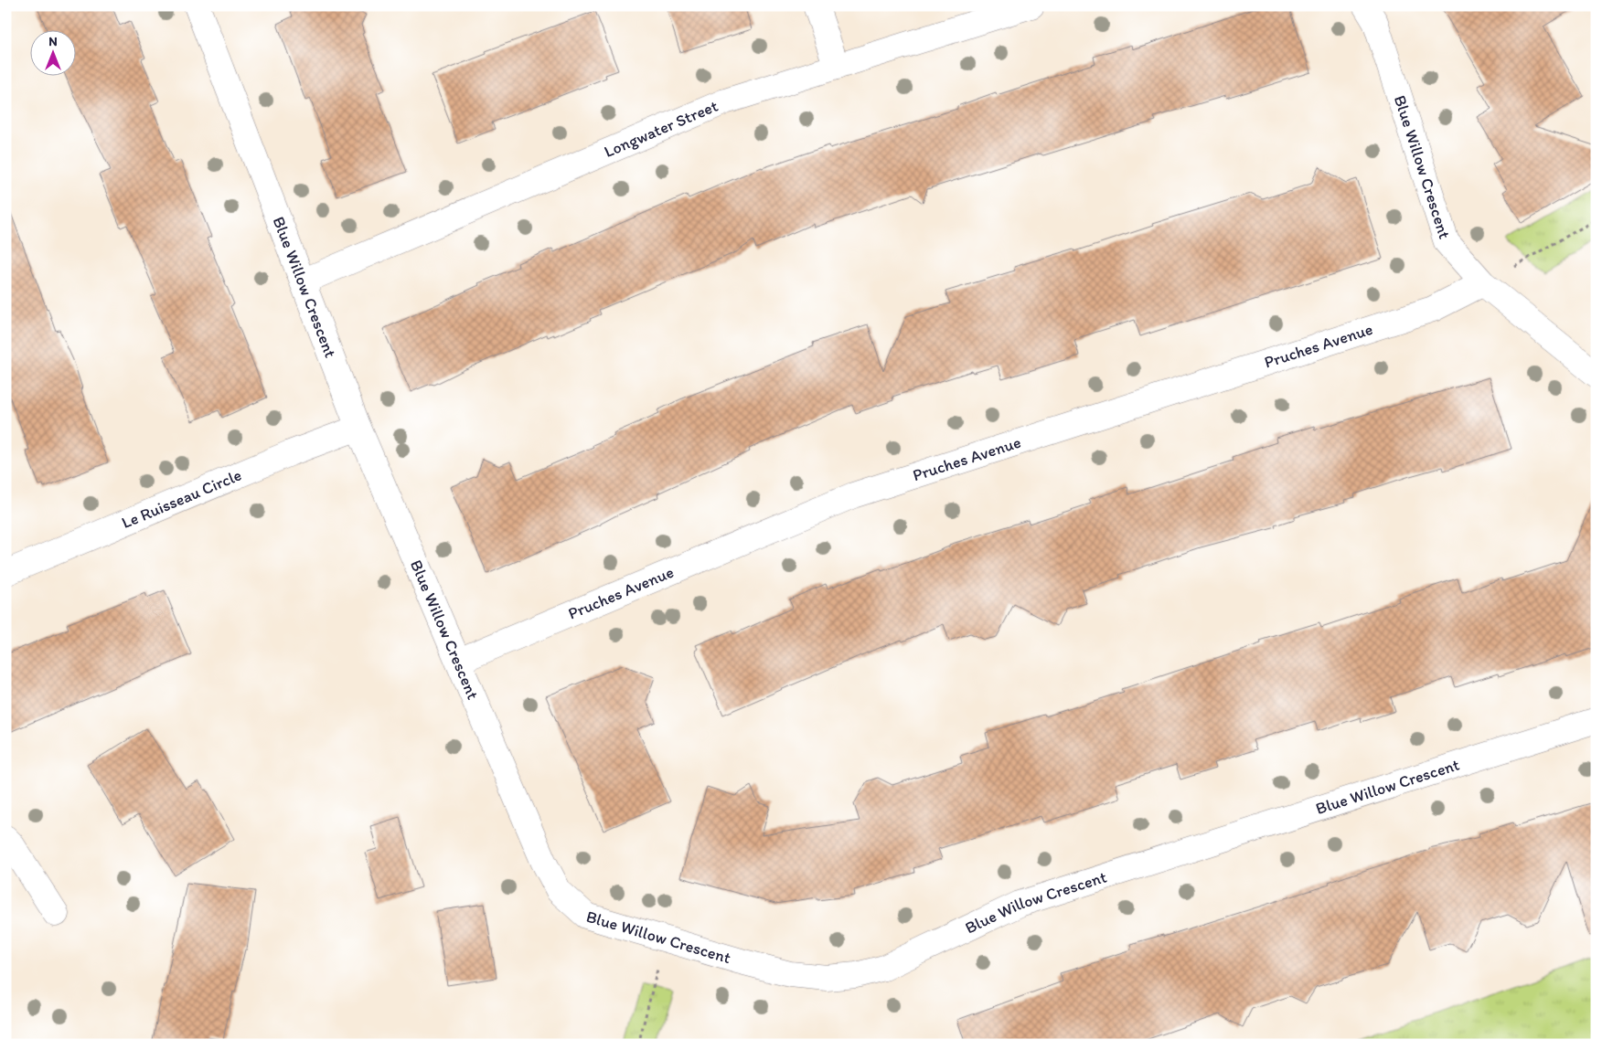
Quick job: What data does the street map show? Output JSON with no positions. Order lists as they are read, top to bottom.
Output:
{
  "streets": {
    "street": [
      "Longwater Street",
      "Blue Willow Crescent",
      "Pruches Avenue",
      "Le Ruisseau Circle"
    ]
  },
  "crossings": [
    ["Longwater Street", "Blue Willow Crescent"],
    ["Blue Willow Crescent", "Pruches Avenue"],
    ["Blue Willow Crescent", "Le Ruisseau Circle"]
  ],
  "north": "top"
}
